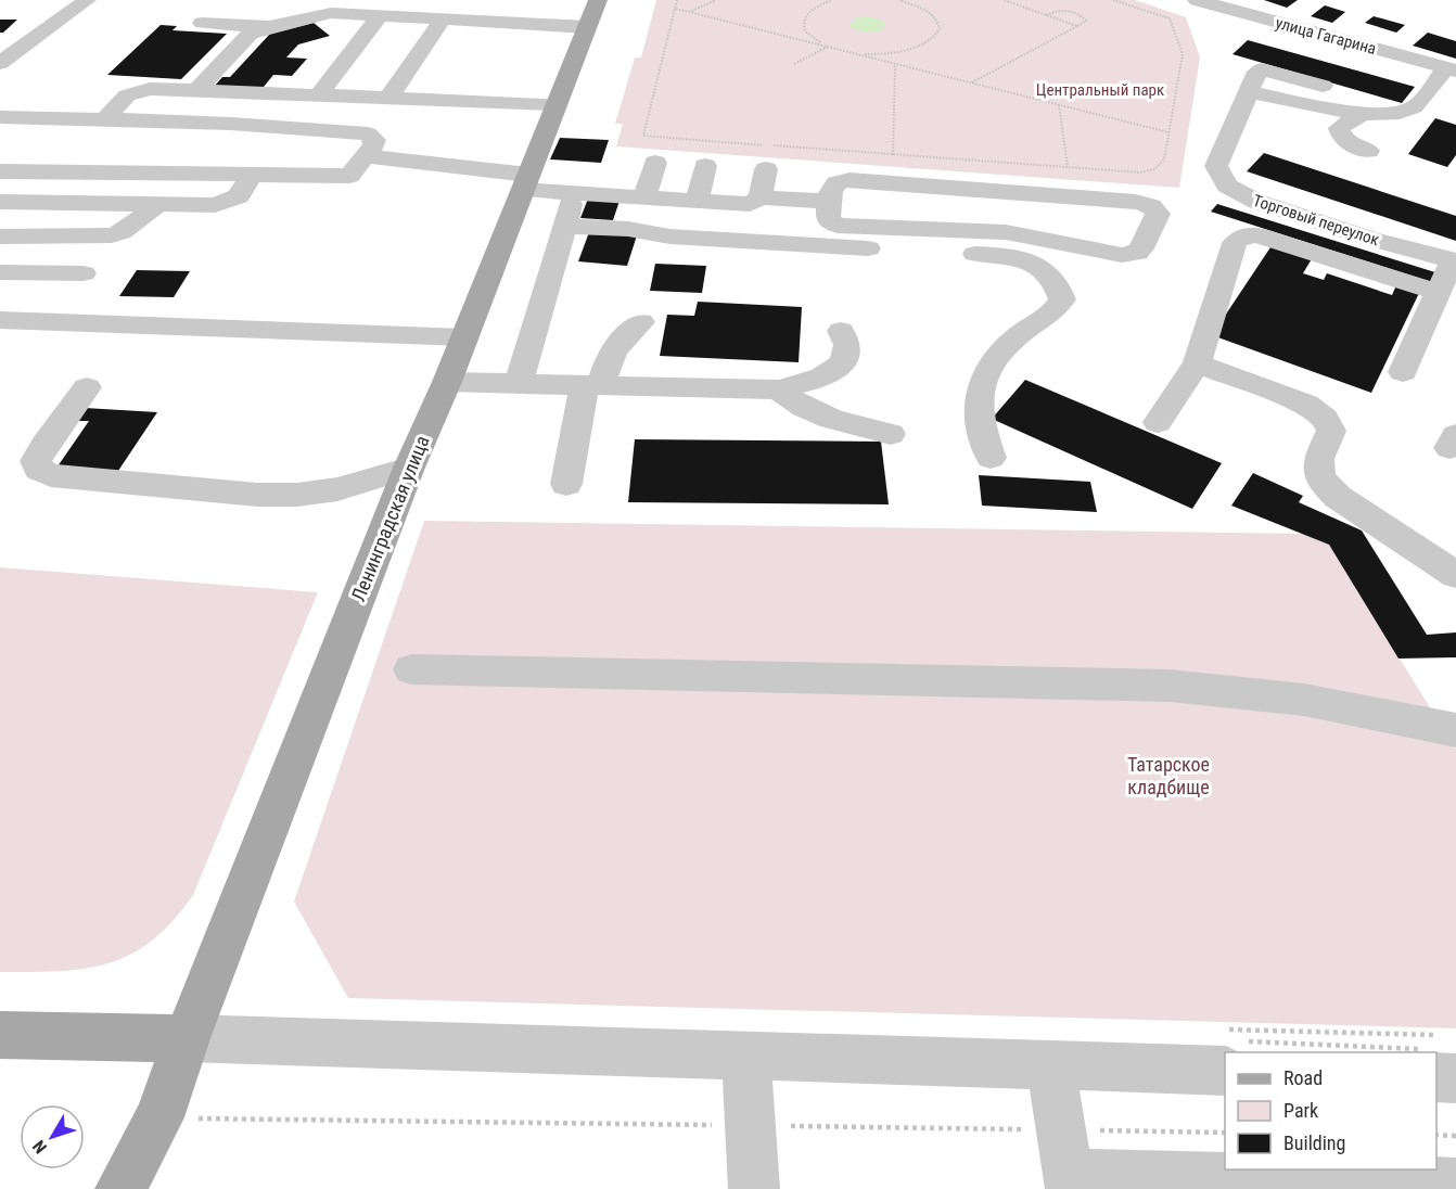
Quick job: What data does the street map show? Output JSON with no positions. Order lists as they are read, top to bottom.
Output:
{
  "streets": {
    "main road": ["Ленинградская улица"],
    "street": ["улица Гагарина"]
  },
  "parks": ["Центральный парк", "Татарское кладбище"],
  "legend": ["Road", "Park", "Building"],
  "north": "bottom left"
}
